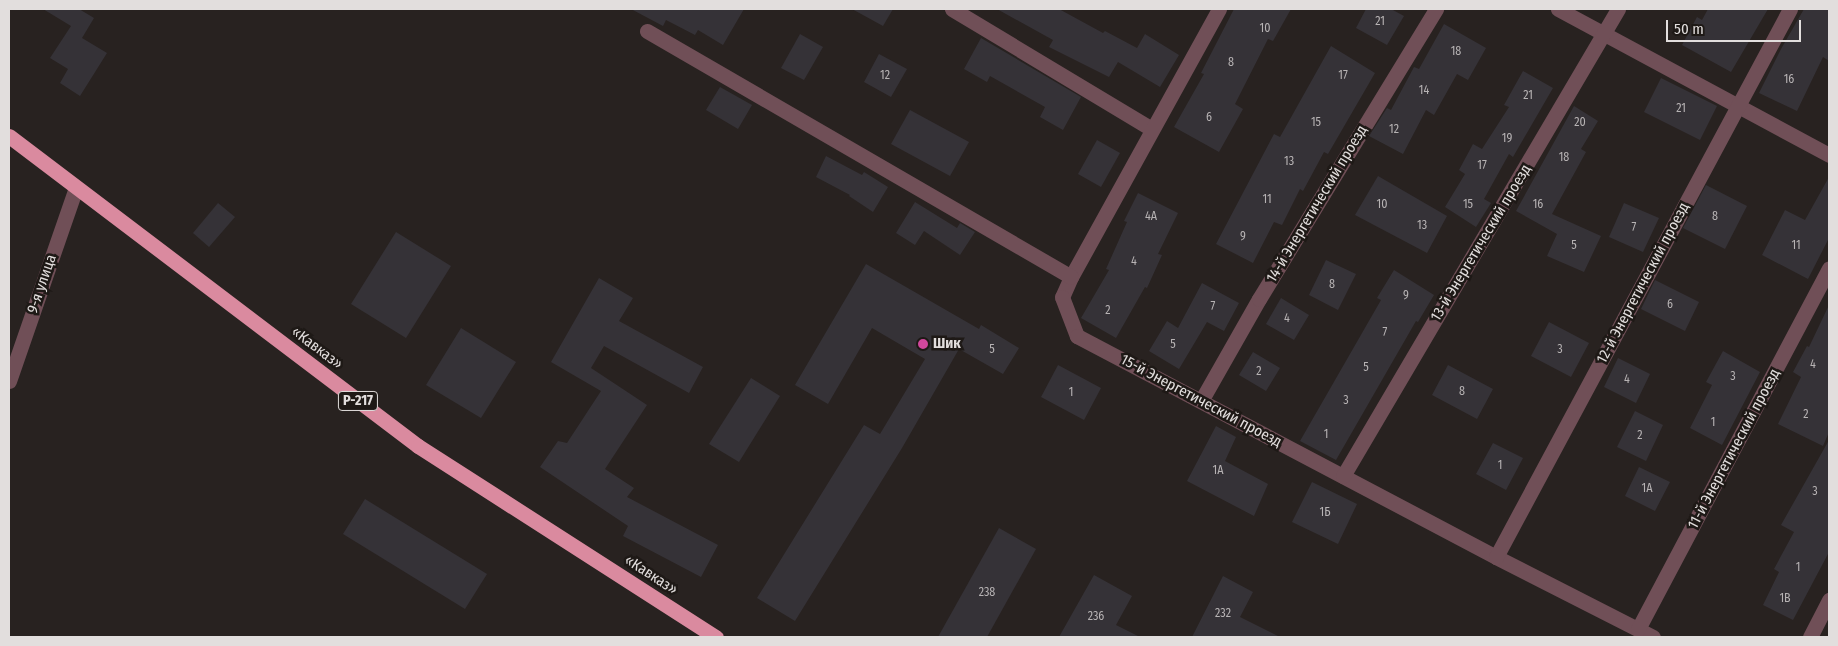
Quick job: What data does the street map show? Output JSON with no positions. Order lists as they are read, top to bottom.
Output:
{
  "streets": {
    "highway": ["«Кавказ»", "Р-217"],
    "street": [
      "14-й Энергетический проезд",
      "13-й Энергетический проезд",
      "12-й Энергетический проезд",
      "9-я улица",
      "15-й Энергетический проезд",
      "11-й Энергетический проезд"
    ]
  },
  "crossings": [
    ["14-й Энергетический проезд", "15-й Энергетический проезд"],
    ["13-й Энергетический проезд", "15-й Энергетический проезд"],
    ["12-й Энергетический проезд", "15-й Энергетический проезд"],
    ["9-я улица", "«Кавказ»"],
    ["15-й Энергетический проезд", "11-й Энергетический проезд"]
  ],
  "places": ["Шик"],
  "house_numbers": [
    "21",
    "10",
    "18",
    "8",
    "12",
    "17",
    "16",
    "14",
    "21",
    "21",
    "6",
    "15",
    "20",
    "12",
    "19",
    "18",
    "13",
    "17",
    "11",
    "10",
    "15",
    "16",
    "4А",
    "8",
    "13",
    "7",
    "9",
    "5",
    "11",
    "4",
    "8",
    "9",
    "6",
    "7",
    "2",
    "4",
    "7",
    "5",
    "5",
    "3",
    "4",
    "5",
    "2",
    "3",
    "4",
    "8",
    "1",
    "3",
    "2",
    "1",
    "1",
    "2",
    "1",
    "1А",
    "1А",
    "3",
    "1Б",
    "1",
    "238",
    "1В",
    "232",
    "236"
  ],
  "scale_bar": "50 m"
}
